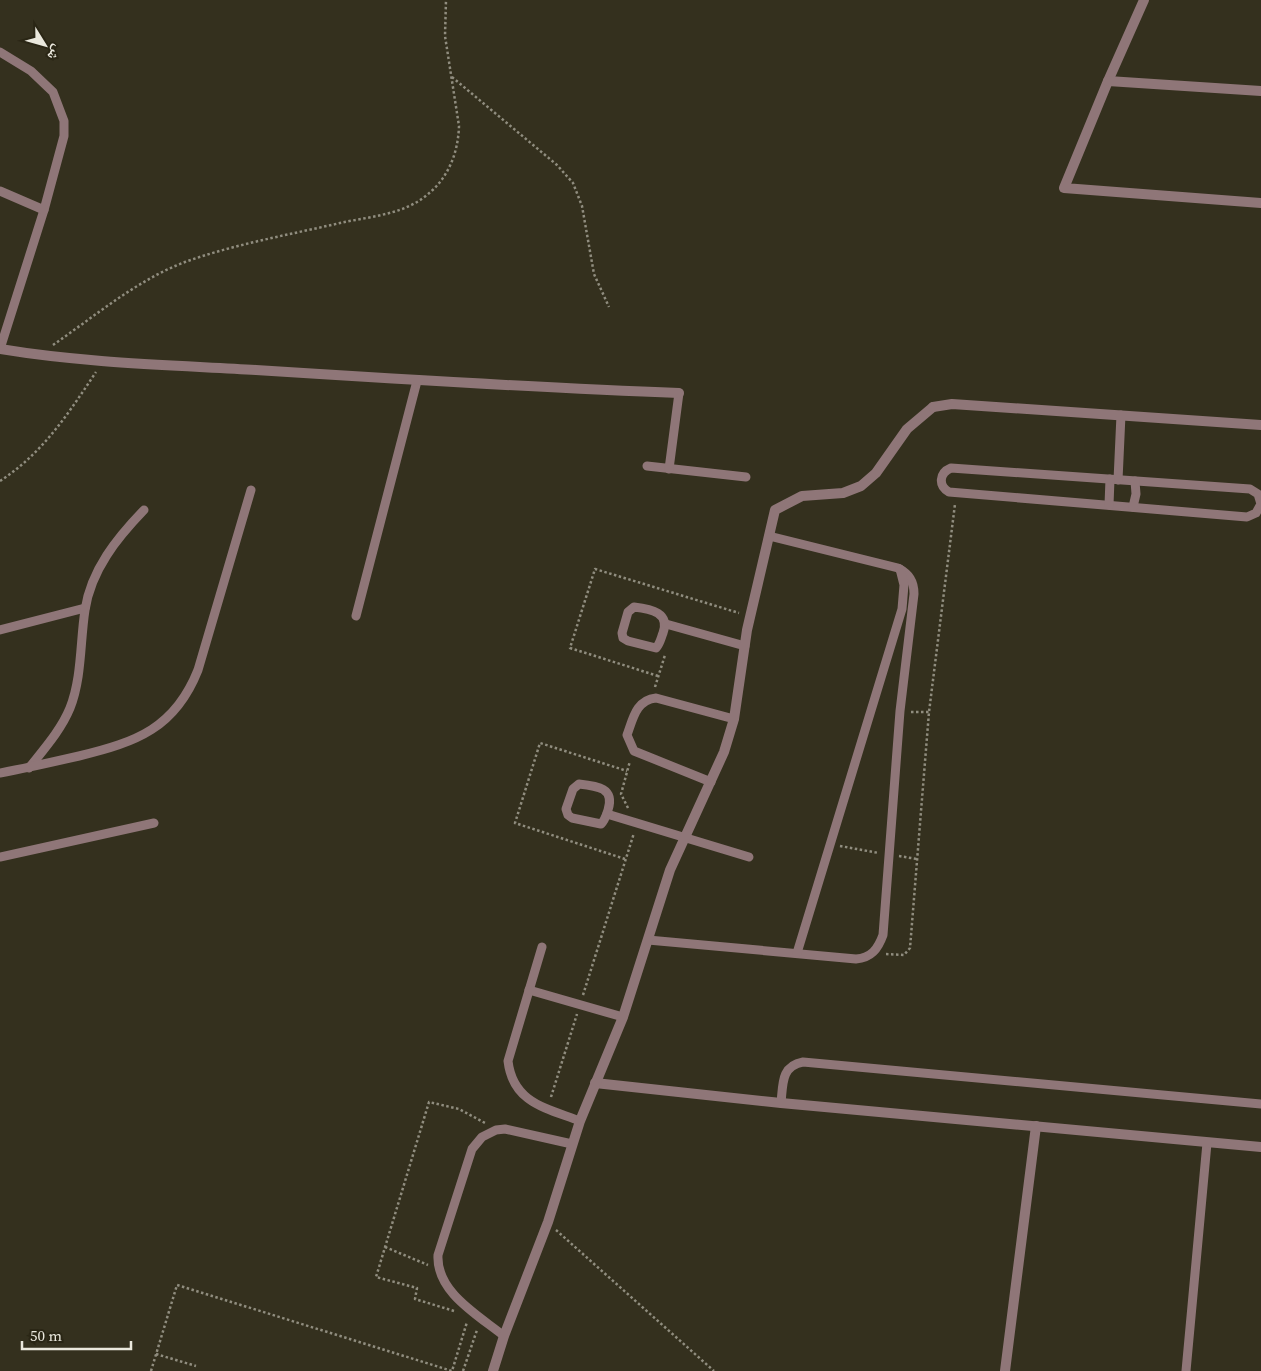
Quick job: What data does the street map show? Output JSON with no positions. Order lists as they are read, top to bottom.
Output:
{
  "scale_bar": "50 m",
  "north": "bottom right"
}
